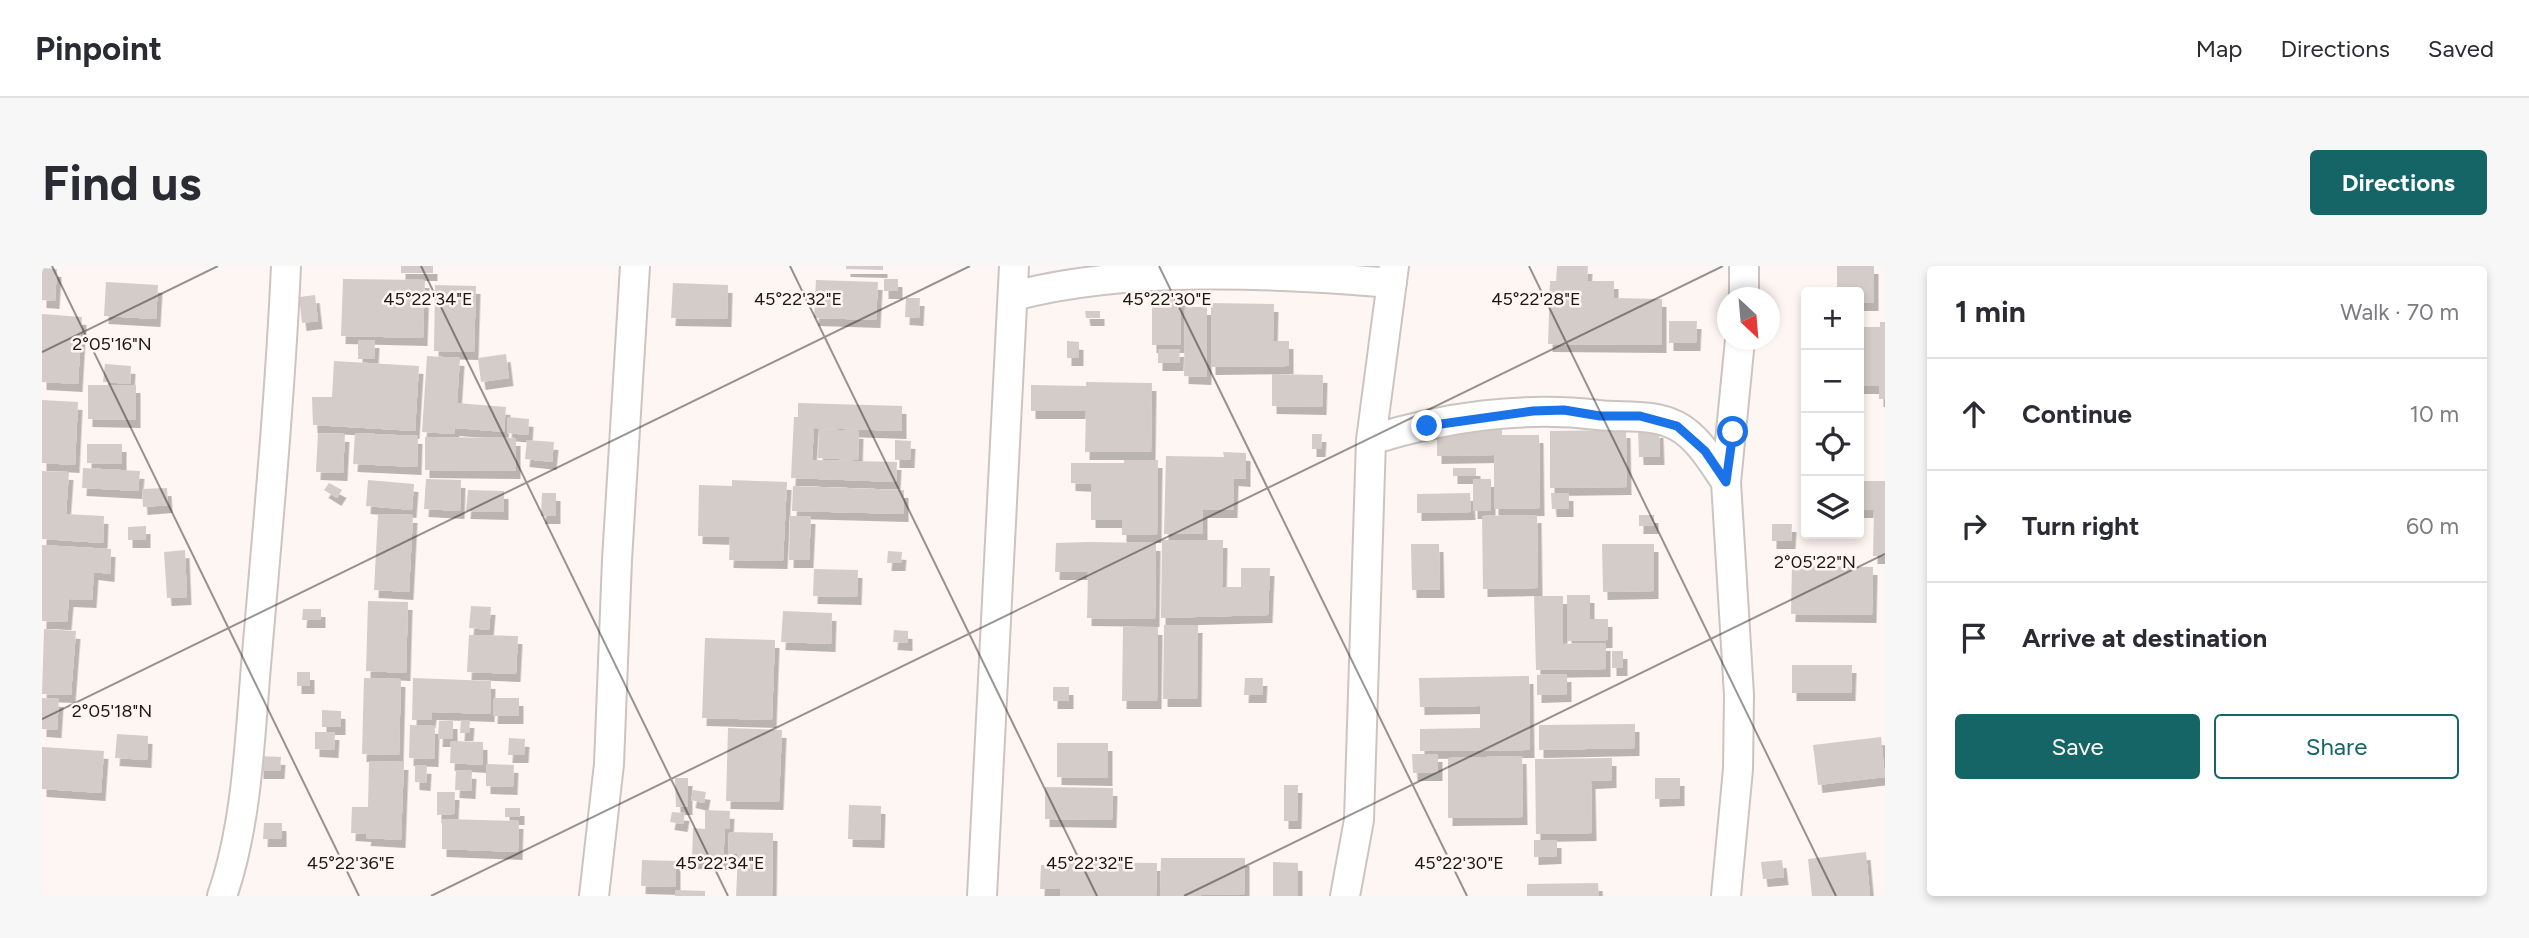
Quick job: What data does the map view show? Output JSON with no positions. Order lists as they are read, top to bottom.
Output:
{
  "north": "bottom right",
  "page": {
    "header": "Pinpoint",
    "nav": ["Map", "Directions", "Saved"],
    "buttons": [
      "Directions",
      ["Save", "Share"]
    ],
    "title": "Find us",
    "heading": ["1 min", "Walk · 70 m"],
    "map_buttons": ["+", "−"],
    "list": [
      ["Continue", "10 m"],
      ["Turn right", "60 m"],
      "Arrive at destination"
    ]
  },
  "coordinates": [
    "45°22'34\"E",
    "45°22'32\"E",
    "45°22'30\"E",
    "45°22'28\"E",
    "2°05'16\"N",
    "2°05'22\"N",
    "2°05'18\"N",
    "45°22'36\"E"
  ]
}
